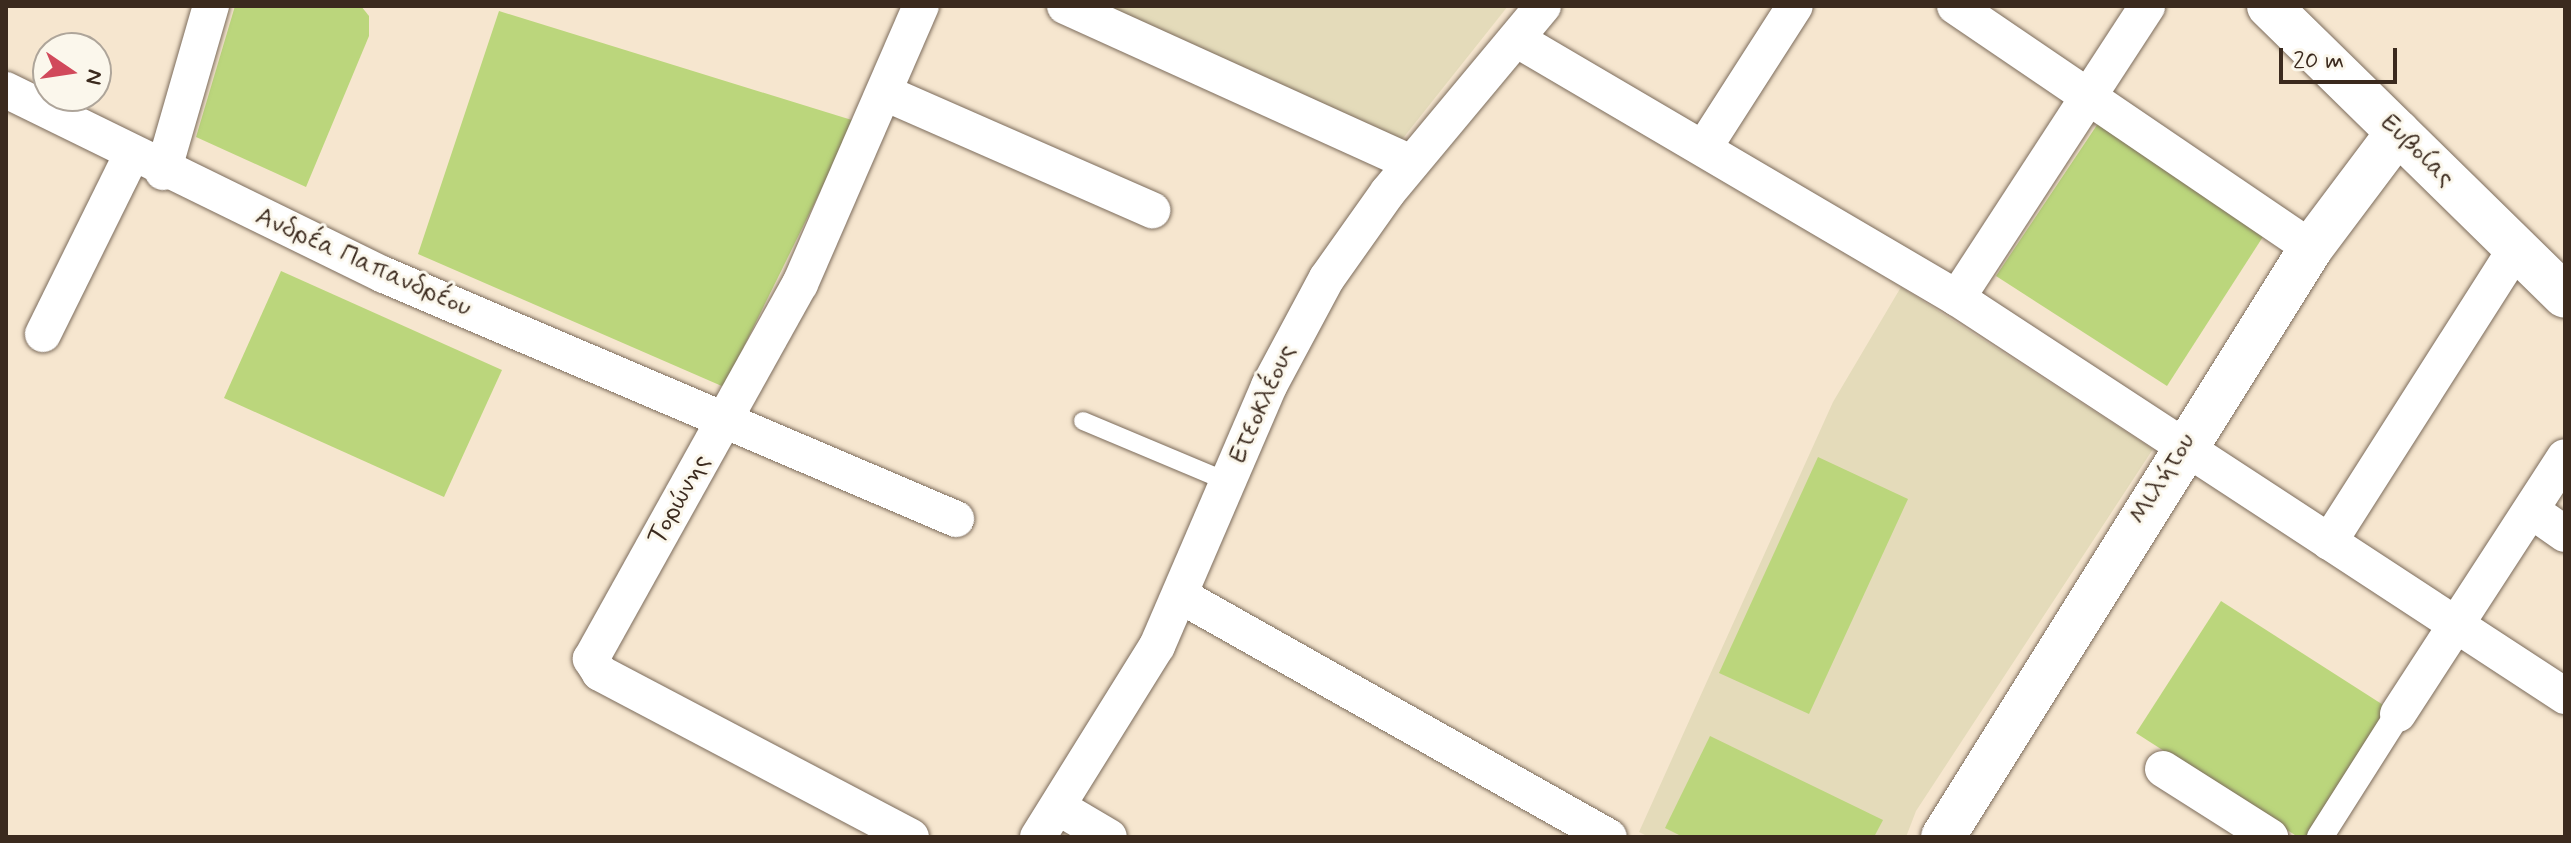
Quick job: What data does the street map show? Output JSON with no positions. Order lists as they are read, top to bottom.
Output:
{
  "streets": {
    "street": [
      "Ευβοίας",
      "Ανδρέα Παπανδρέου",
      "Ετεοκλέους",
      "Μιλήτου",
      "Τορώνης"
    ]
  },
  "crossings": [
    ["Ευβοίας", "Μιλήτου"],
    ["Ανδρέα Παπανδρέου", "Τορώνης"]
  ],
  "scale_bar": "20 m",
  "north": "right"
}
